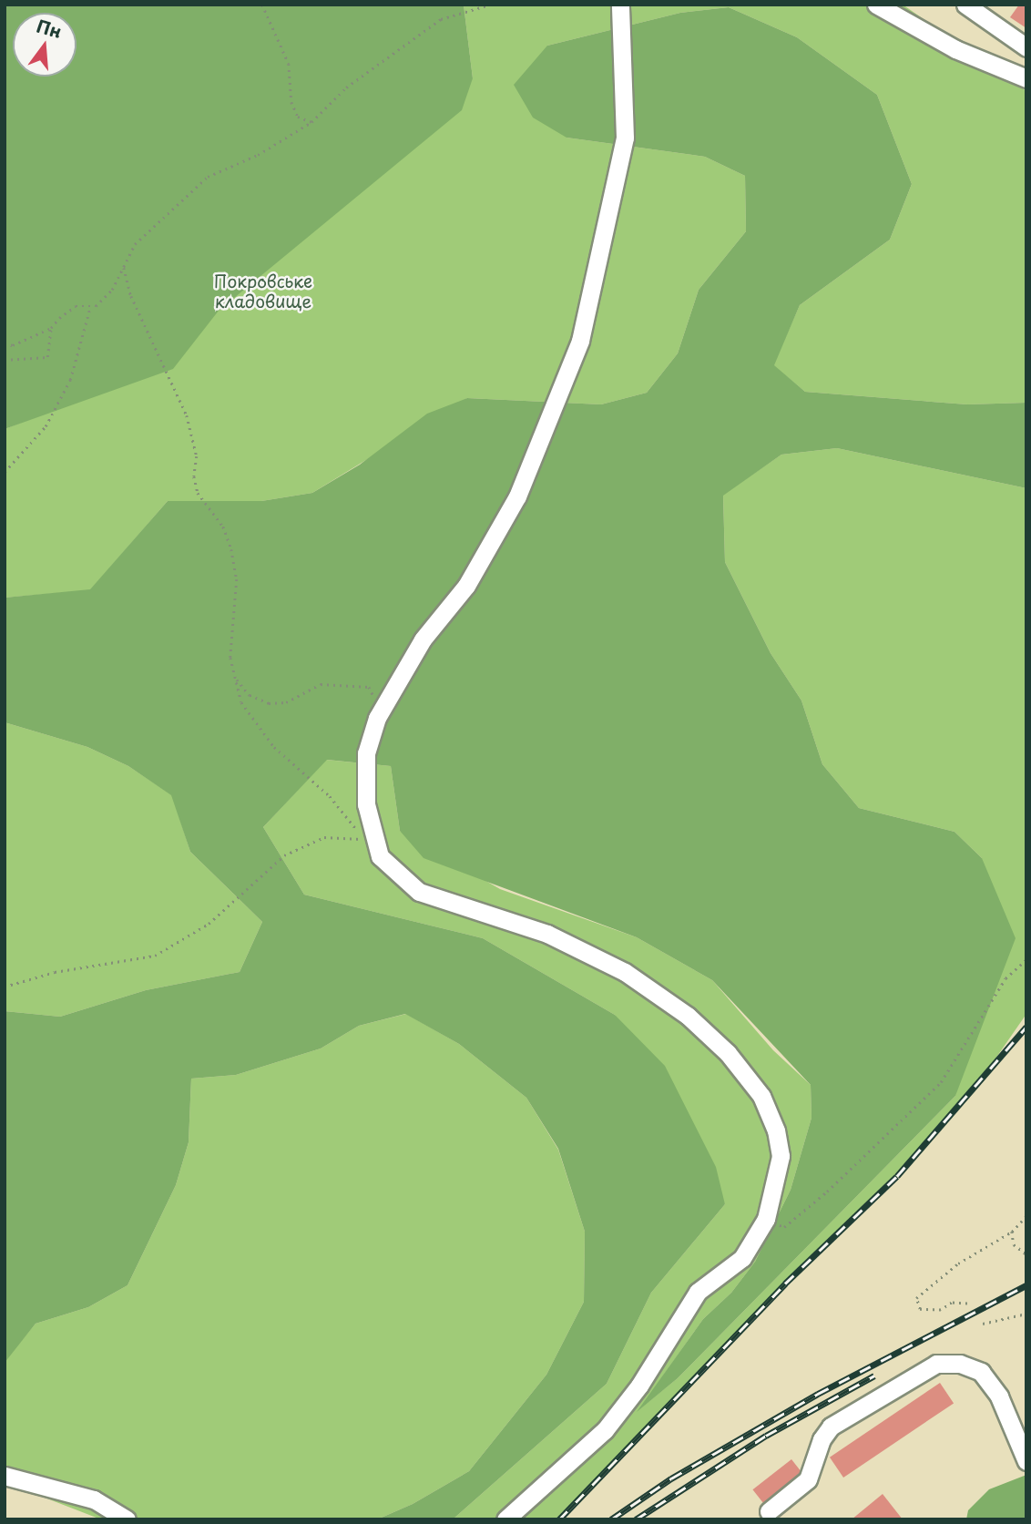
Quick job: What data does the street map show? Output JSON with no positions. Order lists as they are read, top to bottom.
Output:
{
  "parks": ["Покровське кладовище"],
  "north": "top"
}
